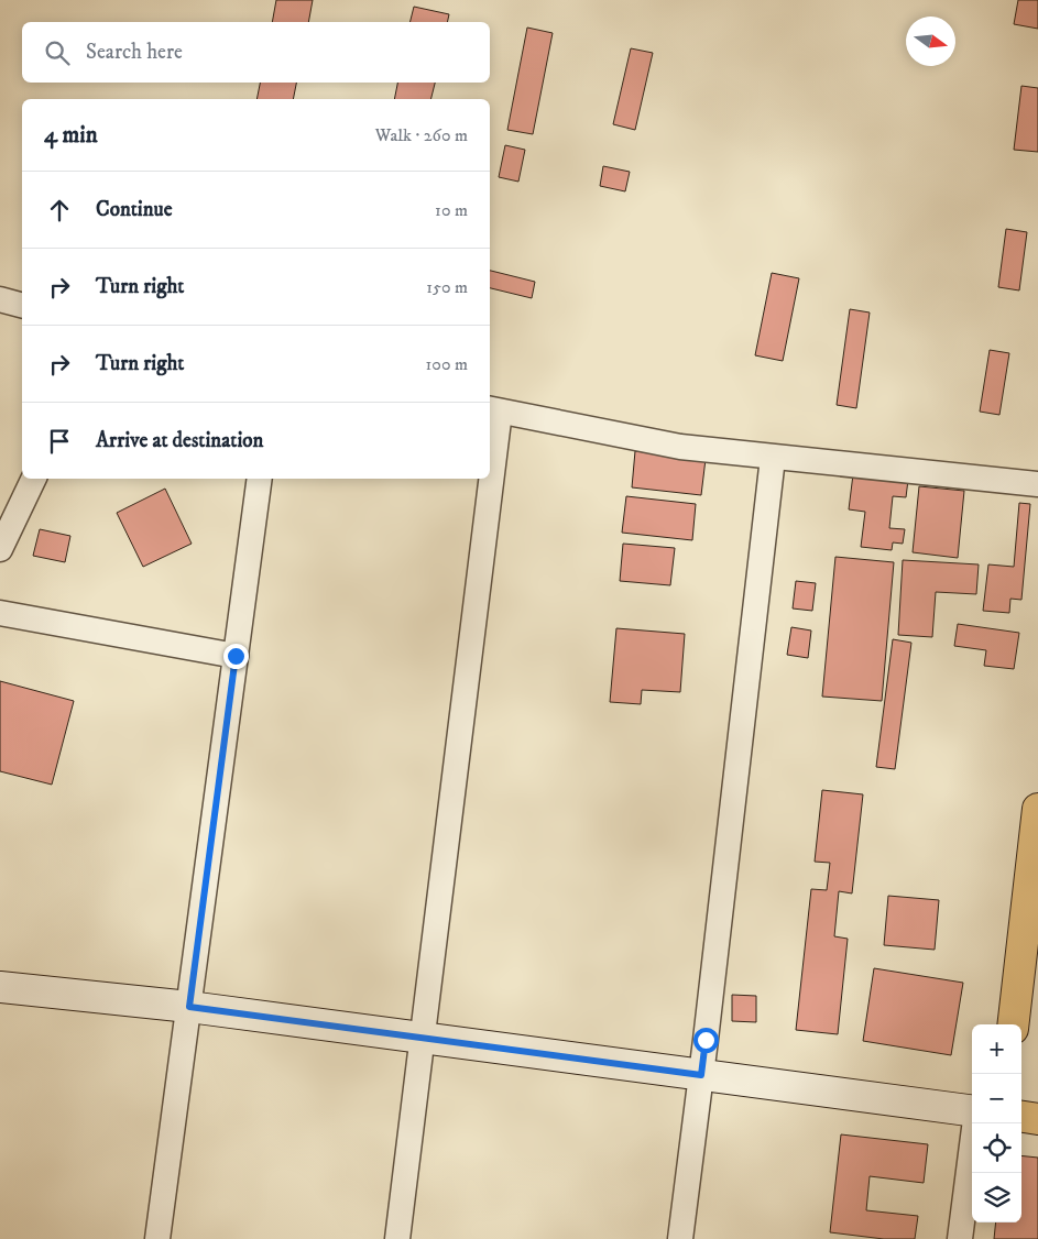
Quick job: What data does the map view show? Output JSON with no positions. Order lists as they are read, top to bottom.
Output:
{
  "north": "right",
  "page": {
    "search": "Search here",
    "heading": ["4 min", "Walk · 260 m"],
    "list": [
      ["Continue", "10 m"],
      ["Turn right", "150 m"],
      ["Turn right", "100 m"],
      "Arrive at destination"
    ],
    "map_buttons": ["+", "−"]
  }
}
